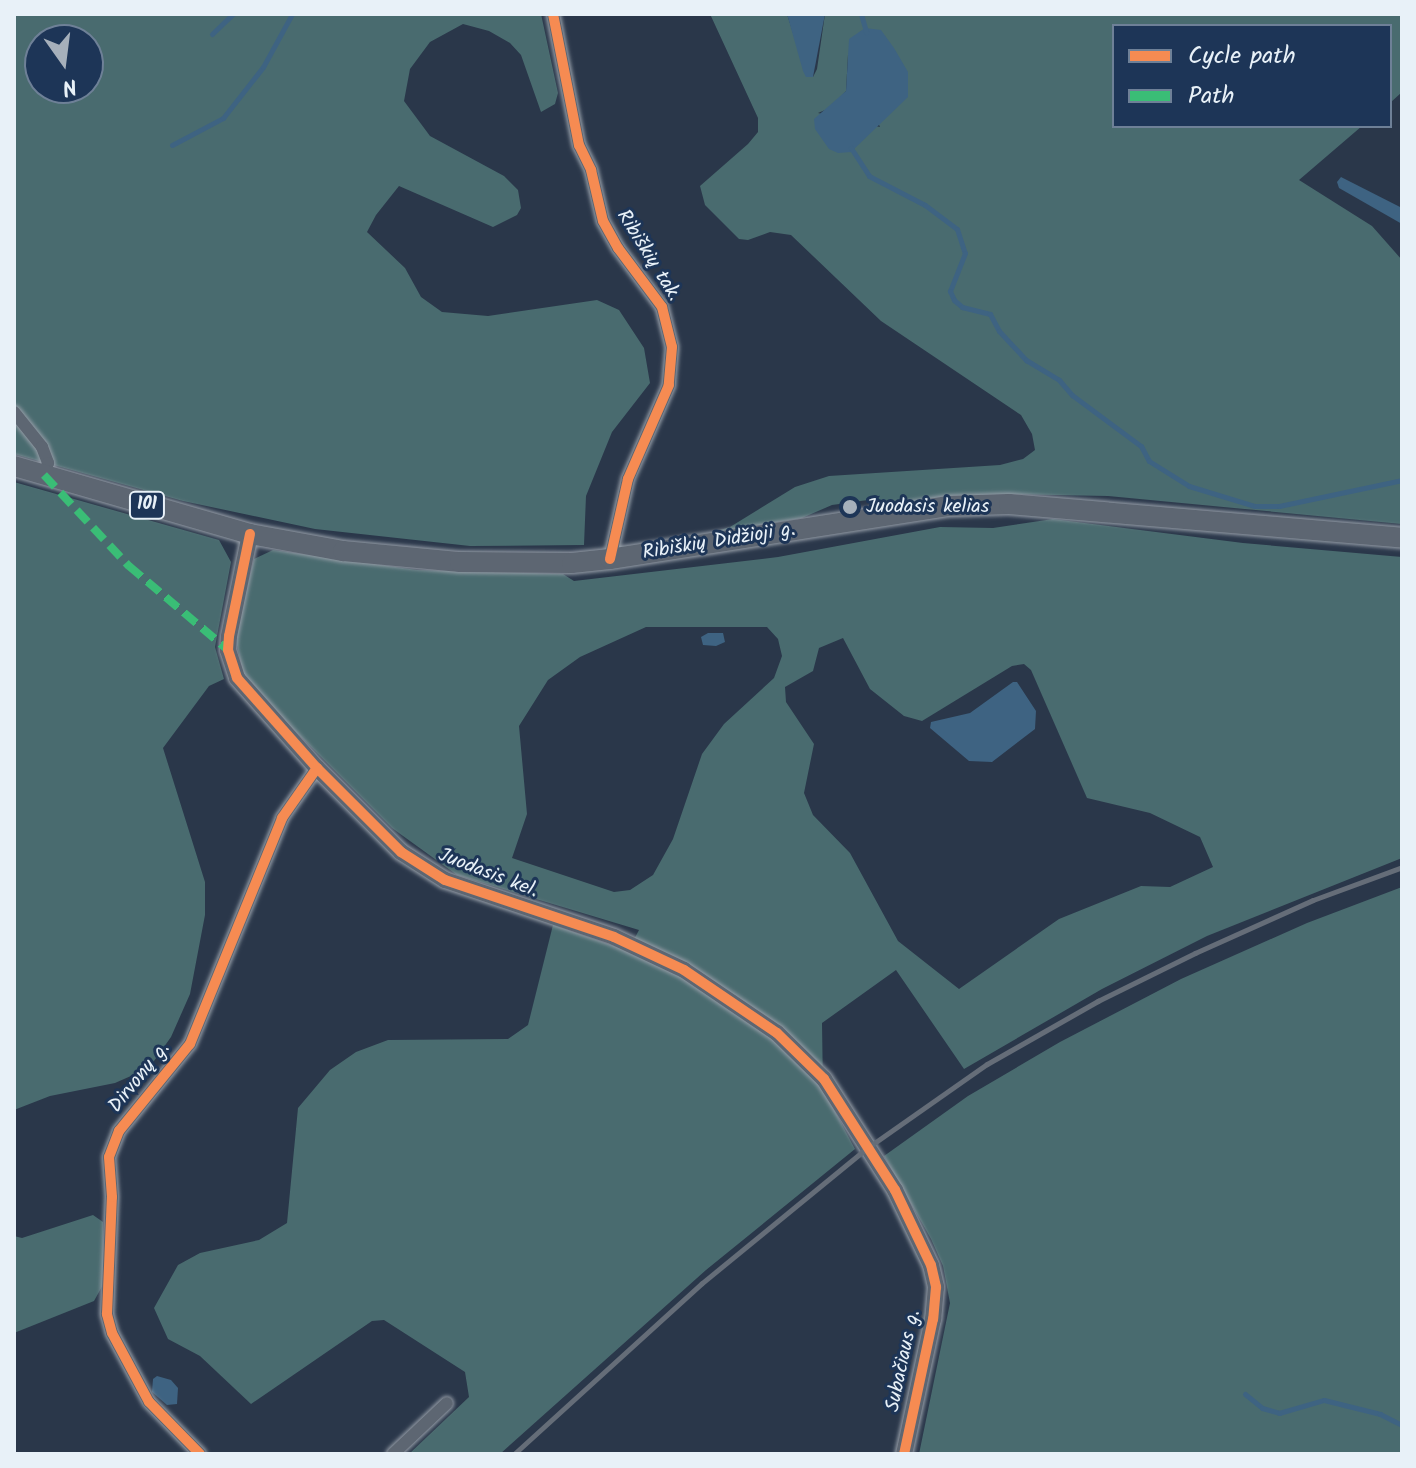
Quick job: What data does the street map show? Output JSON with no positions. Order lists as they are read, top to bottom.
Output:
{
  "streets": {
    "main road": ["101", "Ribiškių Didžioji g."],
    "street": [
      "Ribiškių tak.",
      "Juodasis kel.",
      "Dirvonų g.",
      "Subačiaus g."
    ]
  },
  "crossings": [
    ["Ribiškių tak.", "Ribiškių Didžioji g."],
    ["101", "Ribiškių Didžioji g."],
    ["Ribiškių Didžioji g.", "Juodasis kel."],
    ["Juodasis kel.", "Dirvonų g."],
    ["Juodasis kel.", "Subačiaus g."]
  ],
  "places": ["Juodasis kelias"],
  "legend": ["Cycle path", "Path"],
  "north": "bottom"
}
